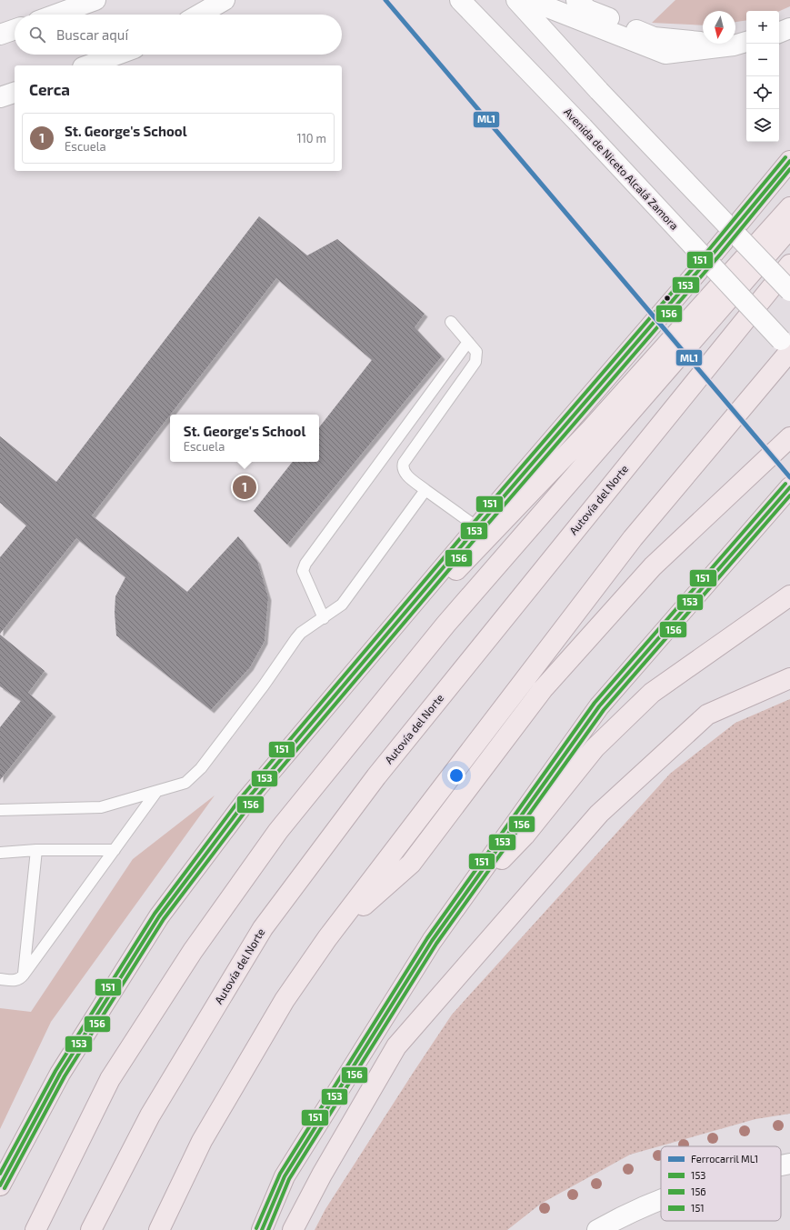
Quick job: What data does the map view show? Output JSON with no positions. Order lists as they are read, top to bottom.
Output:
{
  "streets": {
    "highway": ["Autovía del Norte"],
    "street": ["Avenida de Niceto Alcalá Zamora"]
  },
  "lines": [
    "rail line ML1",
    "transit line 151",
    "transit line 153",
    "transit line 156"
  ],
  "legend": [
    "Ferrocarril ML1",
    "153",
    "156",
    "151"
  ],
  "north": "bottom",
  "page": {
    "map_buttons": ["+", "−"],
    "search": "Buscar aquí",
    "heading": "Cerca",
    "list": [
      {
        "mark": "1",
        "name": "St. George's School",
        "note": "Escuela",
        "value": "110 m"
      }
    ],
    "popup": ["St. George's School", "Escuela"],
    "pins": "1"
  }
}
